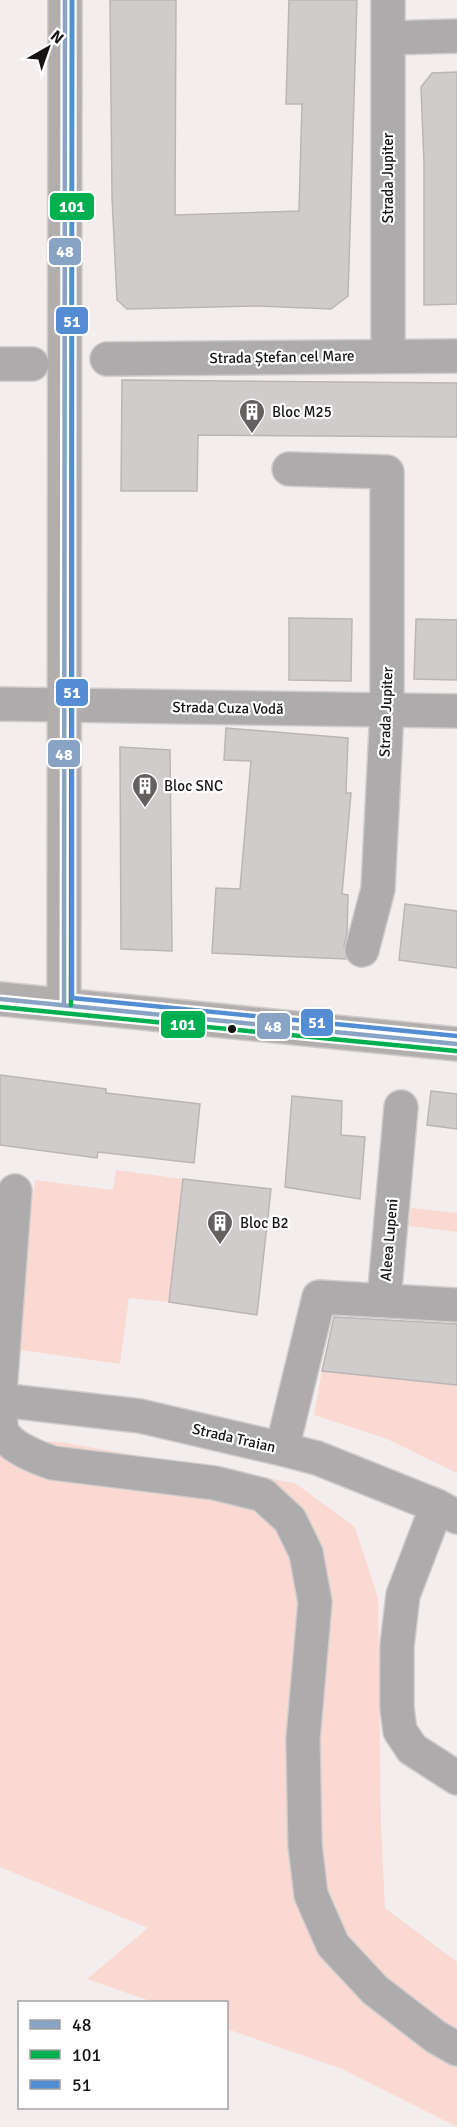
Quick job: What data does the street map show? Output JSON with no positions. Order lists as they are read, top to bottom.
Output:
{
  "streets": {
    "street": [
      "Strada Jupiter",
      "Strada Ștefan cel Mare",
      "Strada Cuza Vodă",
      "Aleea Lupeni",
      "Strada Traian"
    ]
  },
  "crossings": [
    ["Strada Jupiter", "Strada Ștefan cel Mare"],
    ["Strada Jupiter", "Strada Cuza Vodă"]
  ],
  "places": {
    "building": ["Bloc M25", "Bloc SNC", "Bloc B2"]
  },
  "lines": ["transit line 48", "transit line 101", "transit line 51"],
  "legend": ["48", "101", "51"],
  "north": "top right"
}
